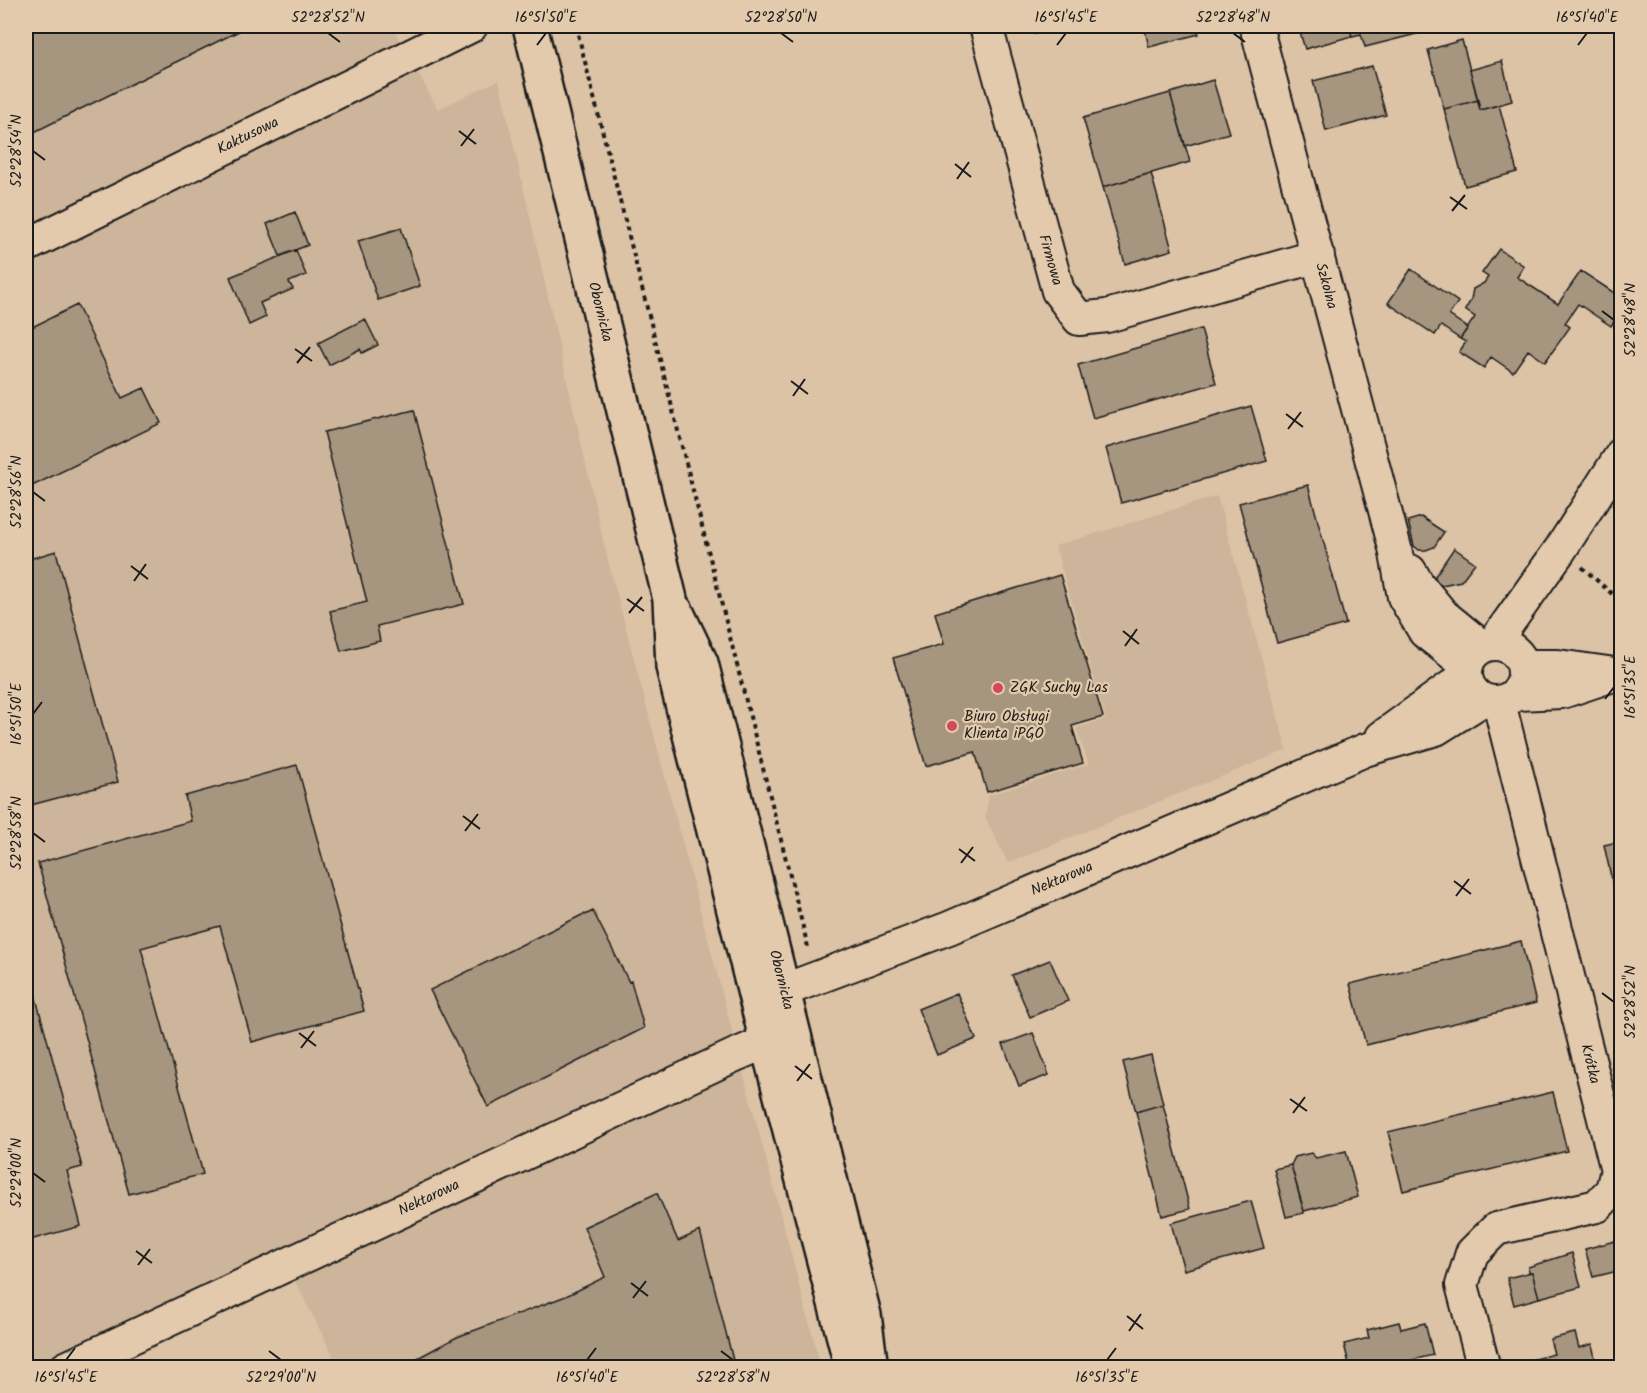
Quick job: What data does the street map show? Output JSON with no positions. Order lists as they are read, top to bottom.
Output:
{
  "streets": {
    "main road": ["Obornicka"],
    "street": [
      "Kaktusowa",
      "Firmowa",
      "Szkolna",
      "Nektarowa",
      "Krótka"
    ]
  },
  "crossings": [
    ["Firmowa", "Szkolna"],
    ["Szkolna", "Nektarowa"],
    ["Szkolna", "Krótka"],
    ["Obornicka", "Nektarowa"],
    ["Nektarowa", "Krótka"]
  ],
  "places": ["ZGK Suchy Las", "Biuro Obsługi Klienta iPGO"],
  "coordinates": [
    "52°28'52\"N",
    "16°51'50\"E",
    "52°28'50\"N",
    "16°51'45\"E",
    "52°28'48\"N",
    "16°51'40\"E",
    "52°28'54\"N",
    "52°28'56\"N",
    "16°51'35\"E",
    "52°28'58\"N",
    "52°29'00\"N"
  ]
}
